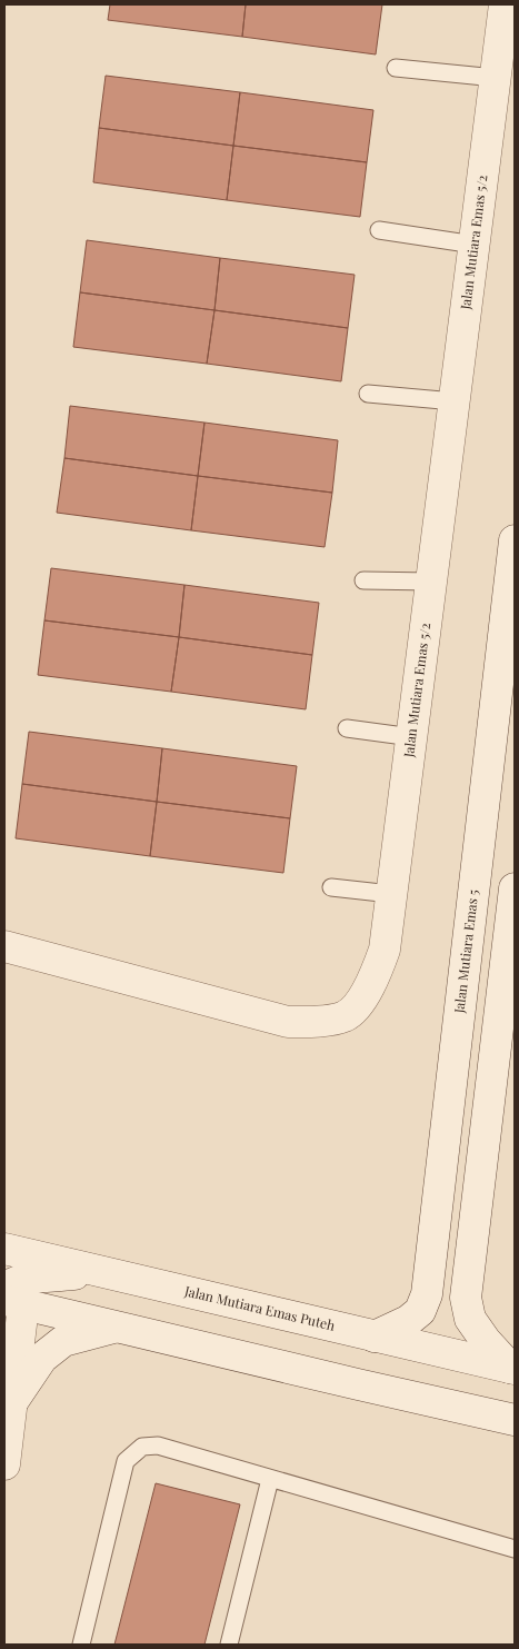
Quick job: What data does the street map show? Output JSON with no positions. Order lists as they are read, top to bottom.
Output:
{
  "streets": {
    "street": ["Jalan Mutiara Emas 5/2", "Jalan Mutiara Emas 5", "Jalan Mutiara Emas Puteh"]
  },
  "crossings": [
    ["Jalan Mutiara Emas 5", "Jalan Mutiara Emas Puteh"]
  ]
}
